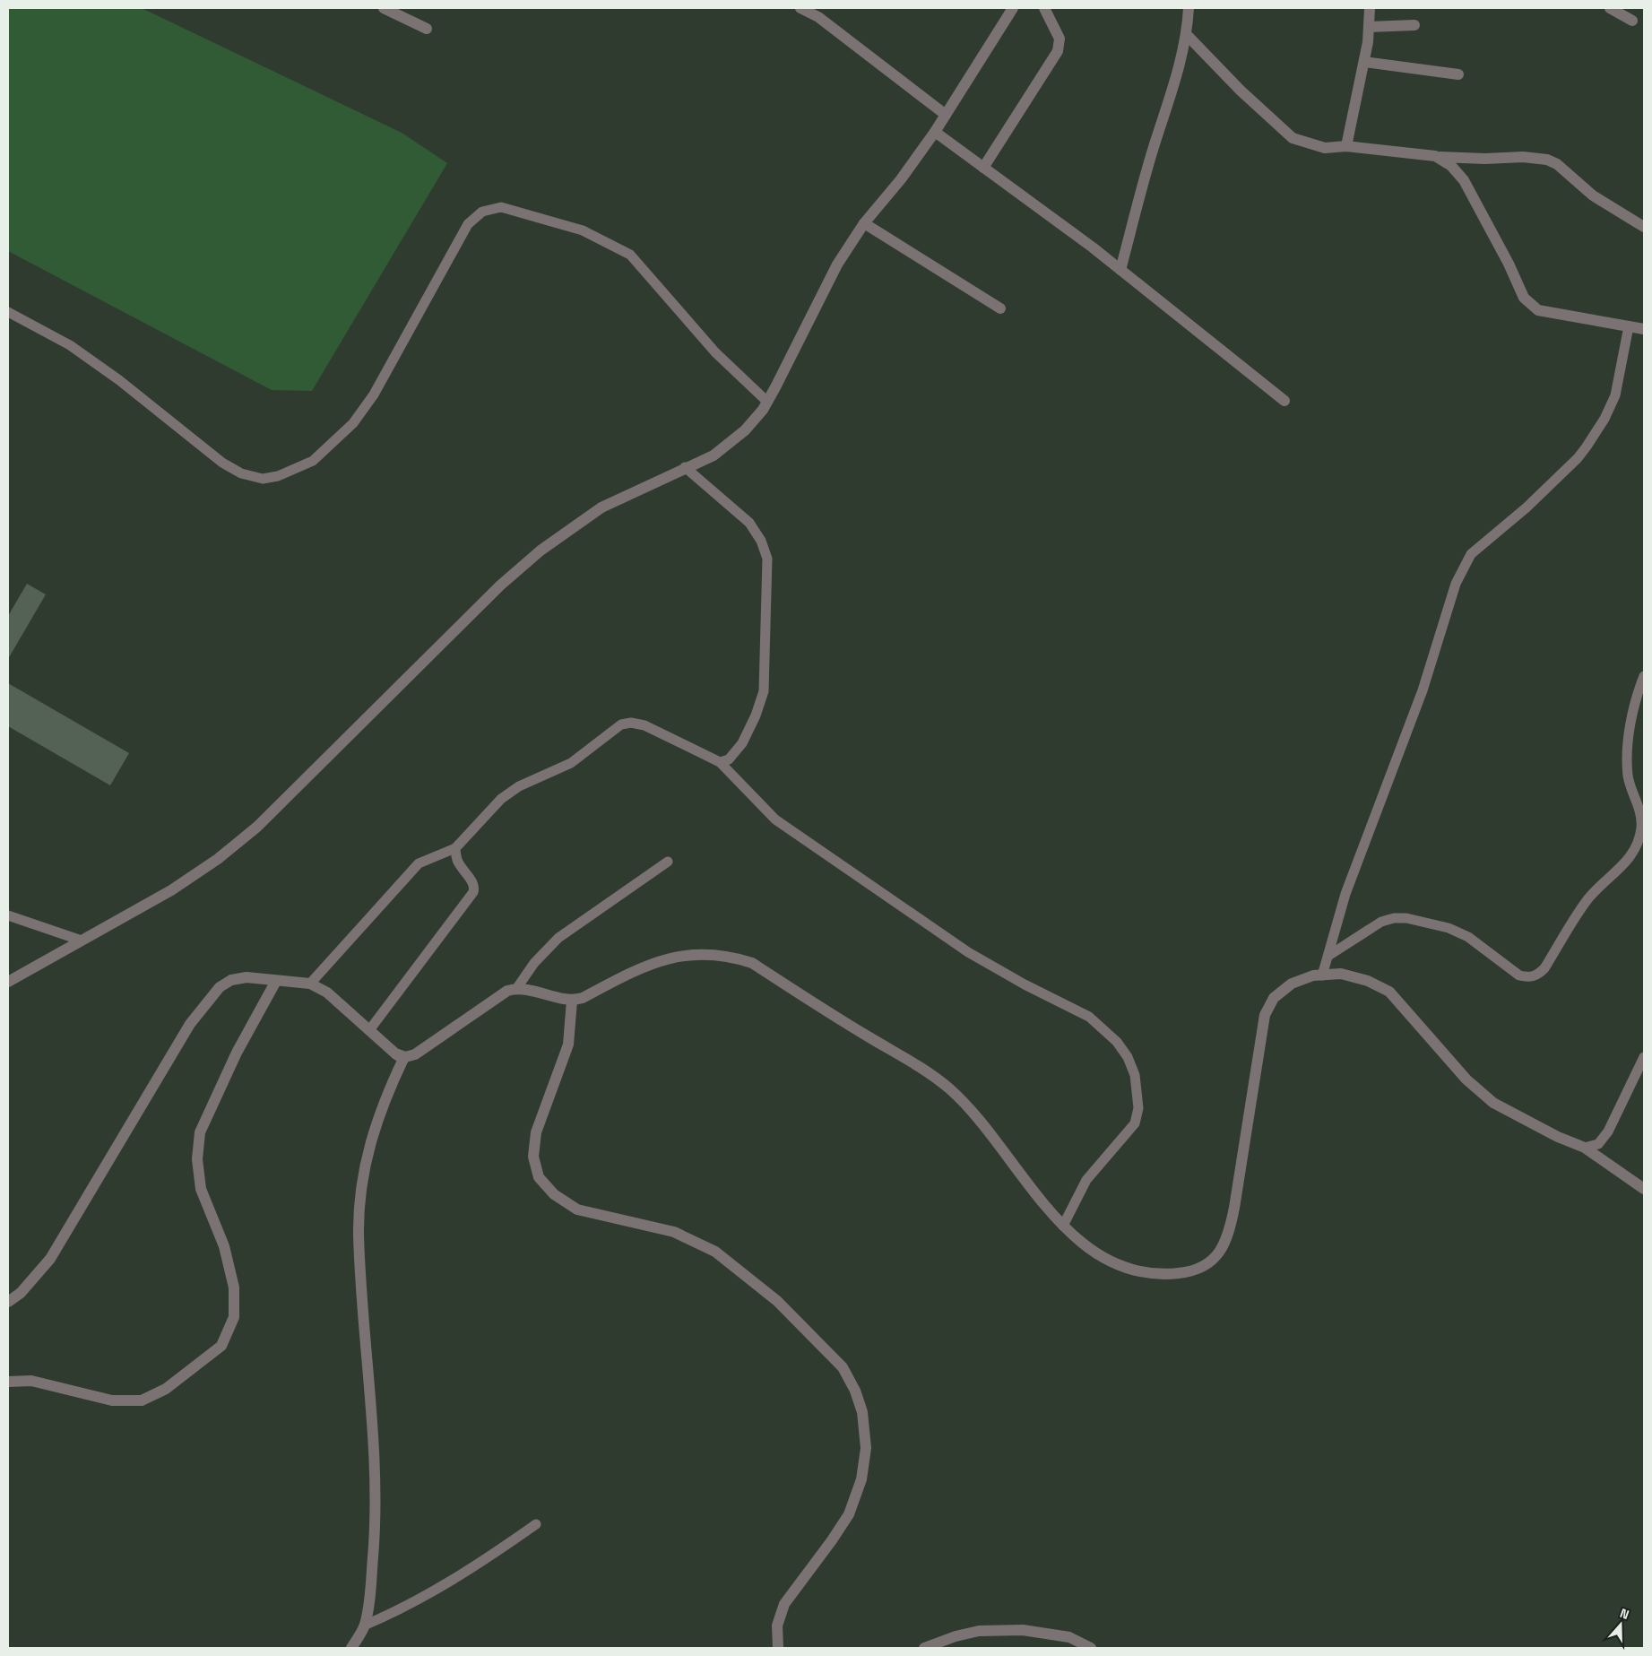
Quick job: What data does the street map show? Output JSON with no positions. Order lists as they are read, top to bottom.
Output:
{
  "north": "top"
}
